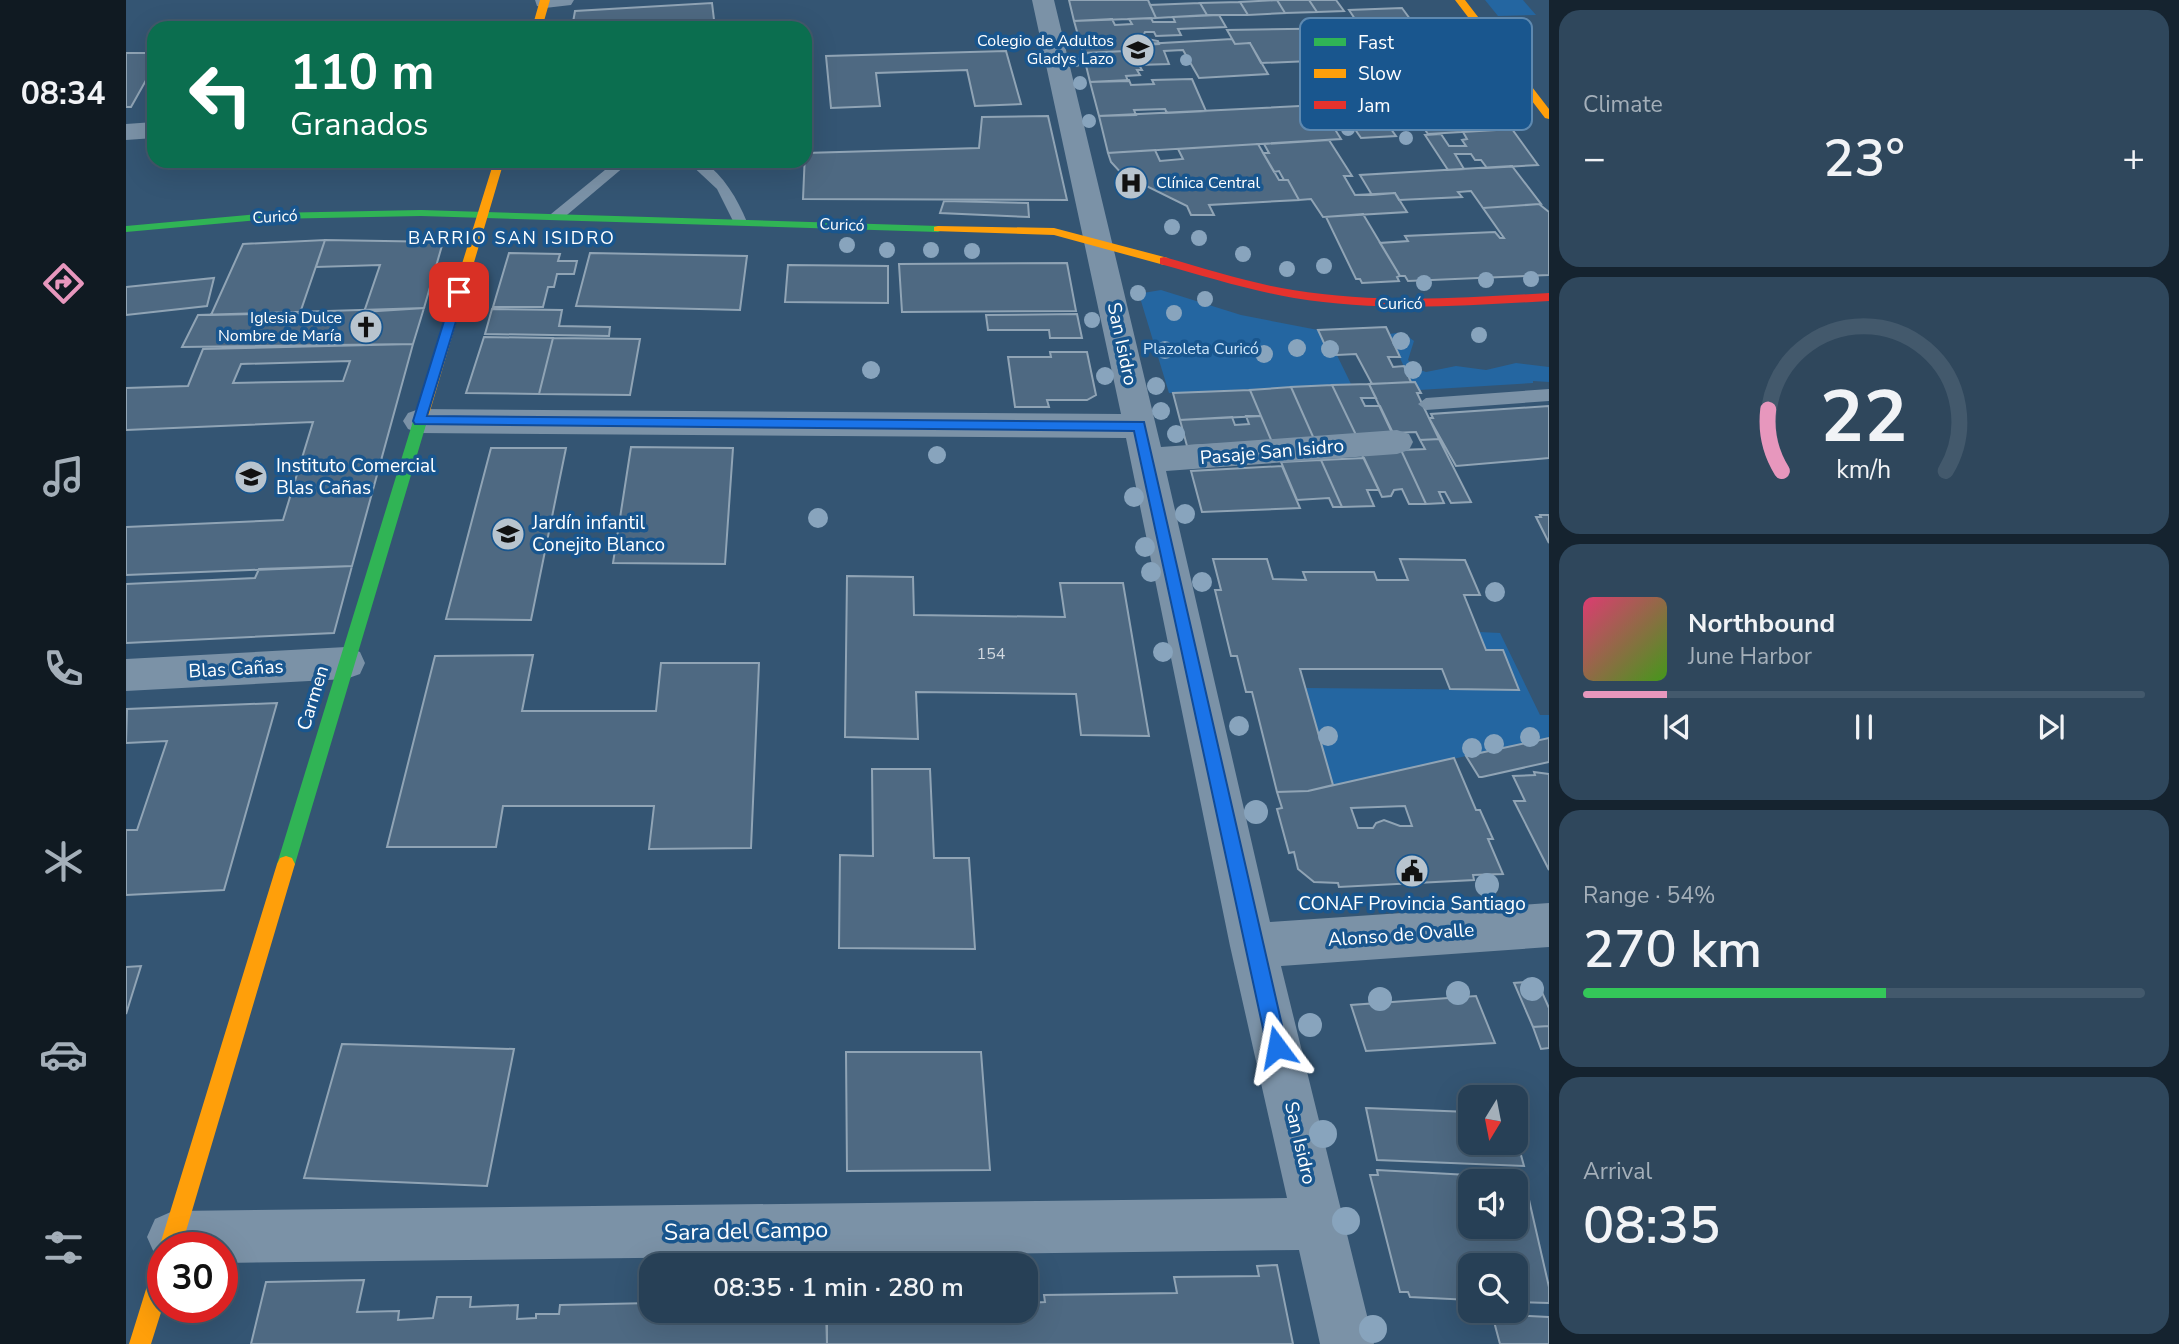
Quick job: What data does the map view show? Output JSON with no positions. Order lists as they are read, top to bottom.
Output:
{
  "streets": {
    "main road": ["Curicó", "Carmen"],
    "street": [
      "San Isidro",
      "Pasaje San Isidro",
      "Blas Cañas",
      "Alonso de Ovalle",
      "Sara del Campo"
    ]
  },
  "crossings": [
    ["Curicó", "San Isidro"],
    ["Curicó", "Carmen"],
    ["San Isidro", "Pasaje San Isidro"],
    ["San Isidro", "Alonso de Ovalle"],
    ["San Isidro", "Sara del Campo"],
    ["Pasaje San Isidro", "Carmen"],
    ["Blas Cañas", "Carmen"]
  ],
  "districts": ["BARRIO SAN ISIDRO"],
  "parks": ["Plazoleta Curicó"],
  "places": {
    "school or university": ["Colegio de Adultos Gladys Lazo", "Instituto Comercial Blas Cañas", "Jardín infantil Conejito Blanco"],
    "hospital": ["Clínica Central"],
    "church": ["Iglesia Dulce Nombre de María"],
    "public building": ["CONAF Provincia Santiago"]
  },
  "house_numbers": ["154"],
  "legend": ["Fast", "Slow", "Jam"],
  "north": "bottom",
  "page": {
    "tabs": "08:34",
    "tile": [
      "Climate",
      ["Range · 54%", "270 km"],
      ["Arrival", "08:35"]
    ],
    "turn": ["110 m", "Granados"],
    "heat": ["−", "23°", "+"],
    "song": ["Northbound", "June Harbor"],
    "limit": "30",
    "trip": "08:35 · 1 min · 280 m",
    "gauge": ["22", "km/h"]
  }
}
